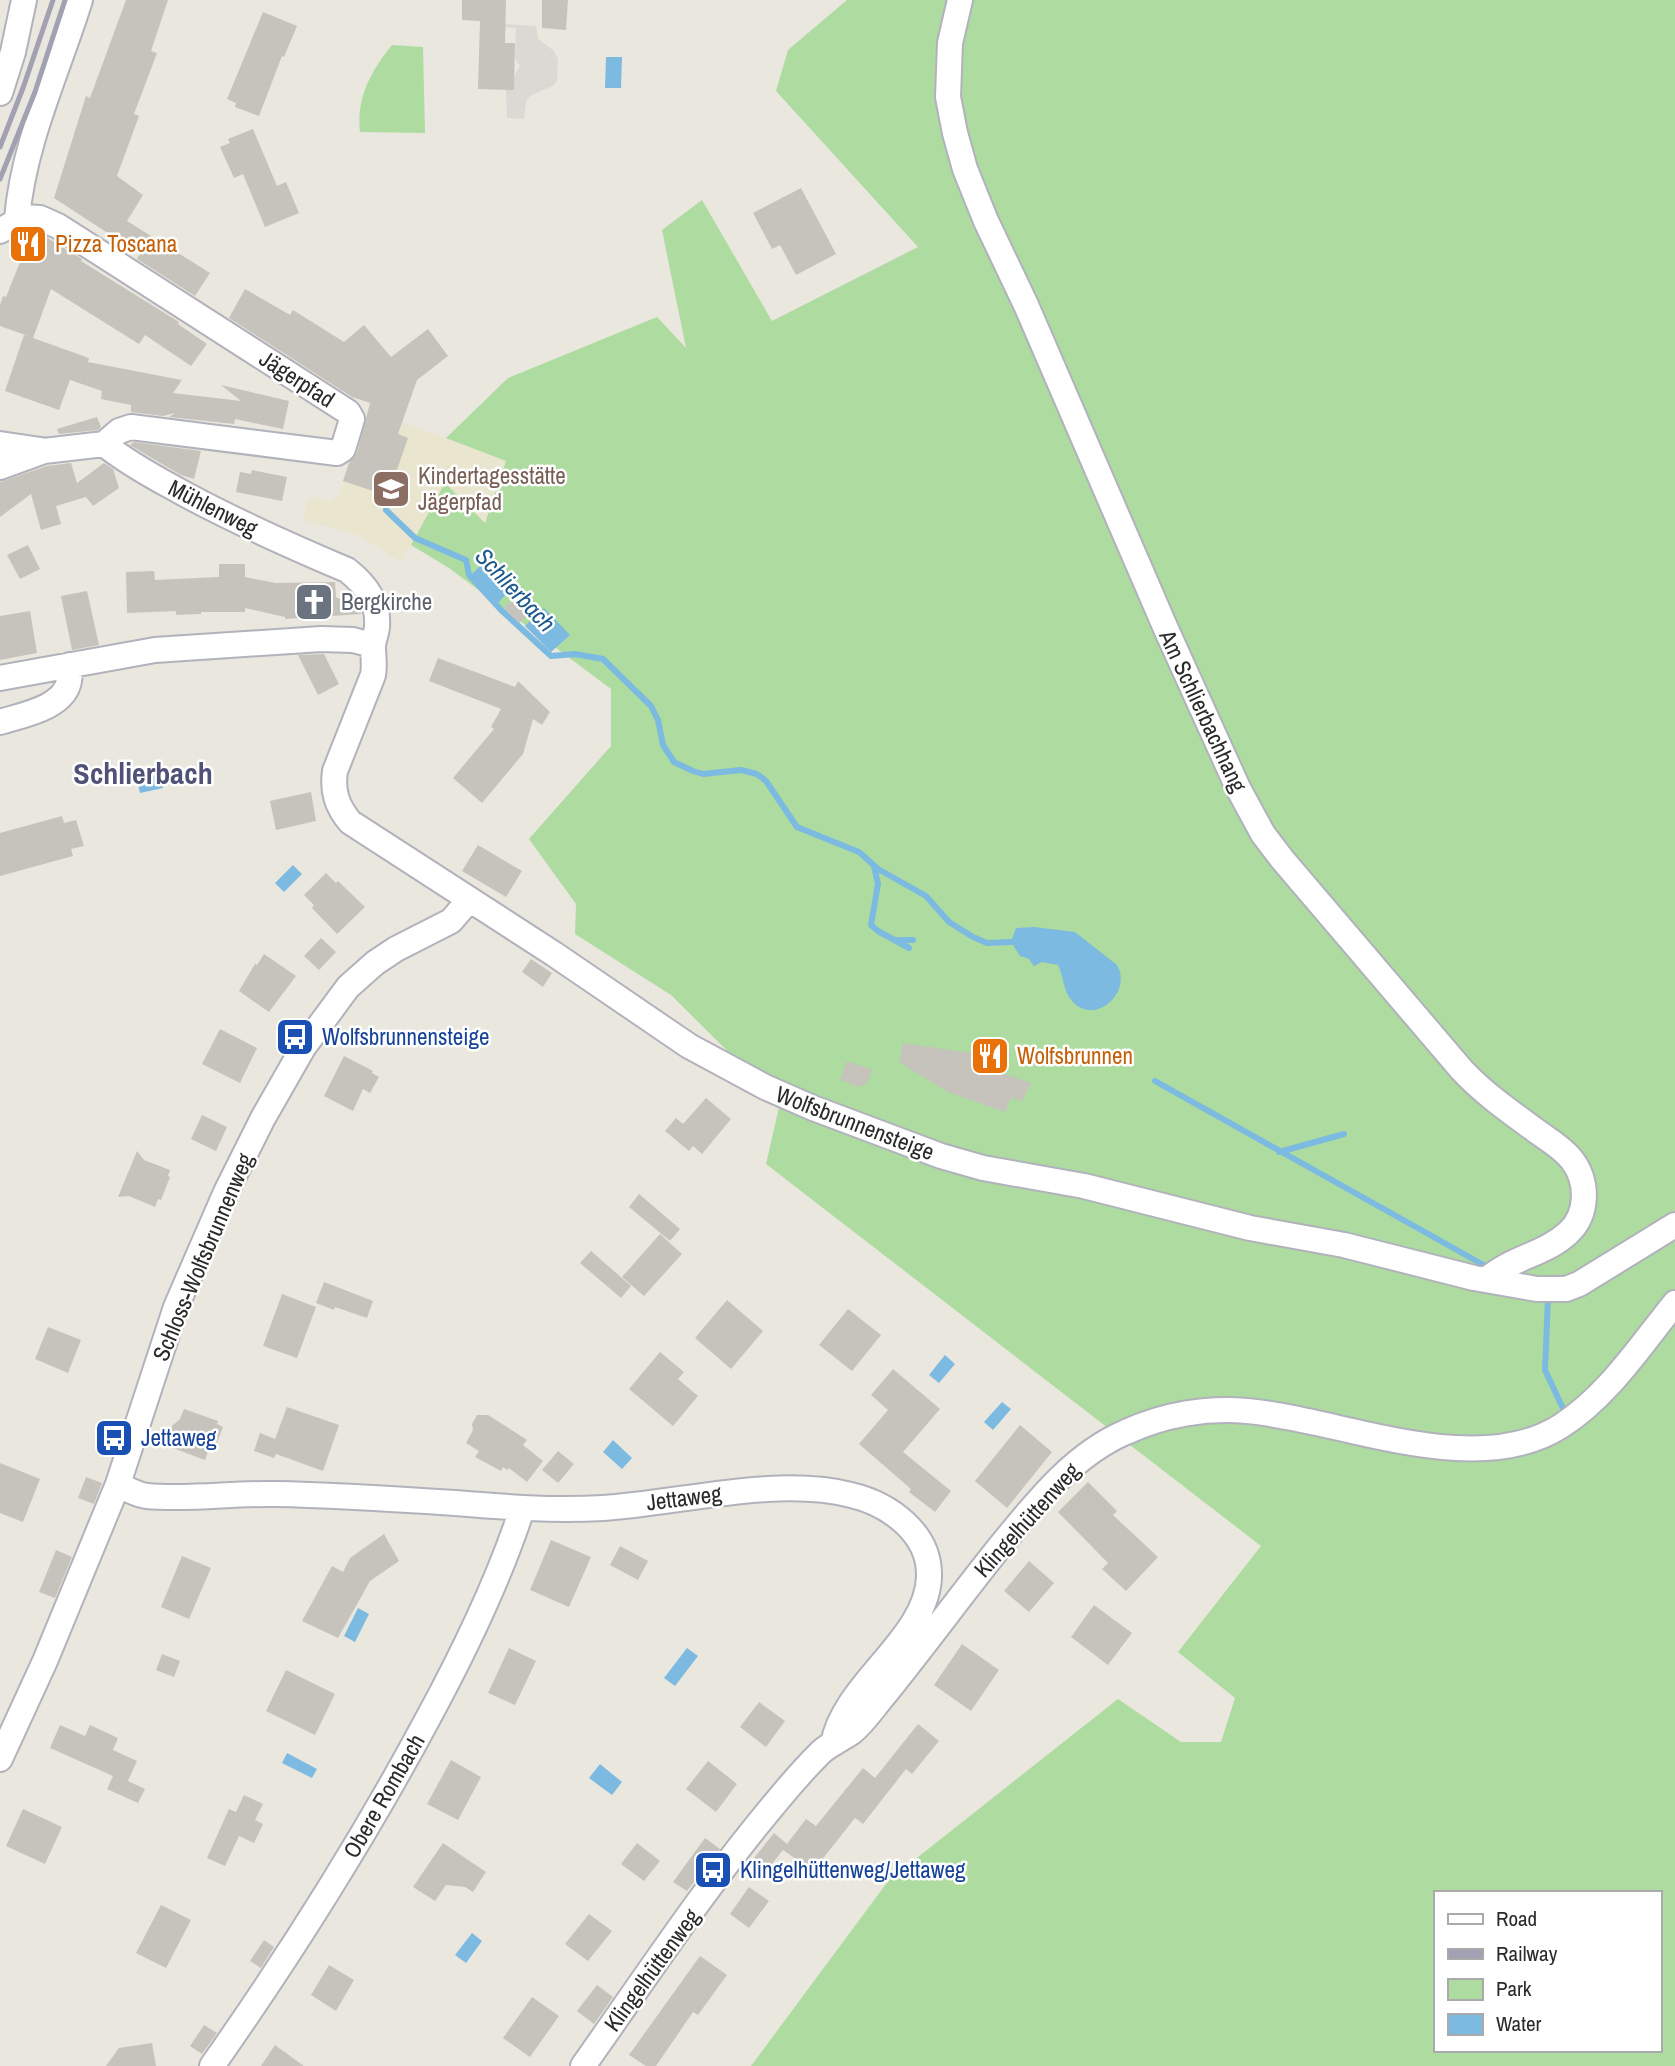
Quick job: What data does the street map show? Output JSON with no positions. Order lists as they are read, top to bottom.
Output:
{
  "streets": {
    "street": [
      "Jägerpfad",
      "Mühlenweg",
      "Am Schlierbachhang",
      "Wolfsbrunnensteige",
      "Schloss-Wolfsbrunnenweg",
      "Jettaweg",
      "Klingelhüttenweg",
      "Obere Rombach"
    ]
  },
  "crossings": [
    ["Jägerpfad", "Mühlenweg"],
    ["Mühlenweg", "Wolfsbrunnensteige"],
    ["Am Schlierbachhang", "Wolfsbrunnensteige"],
    ["Wolfsbrunnensteige", "Schloss-Wolfsbrunnenweg"],
    ["Schloss-Wolfsbrunnenweg", "Jettaweg"],
    ["Jettaweg", "Klingelhüttenweg"],
    ["Jettaweg", "Obere Rombach"]
  ],
  "districts": ["Schlierbach"],
  "water": ["Schlierbach"],
  "places": {
    "restaurant": ["Pizza Toscana", "Wolfsbrunnen"],
    "school or university": ["Kindertagesstätte Jägerpfad"],
    "church": ["Bergkirche"],
    "bus stop": ["Wolfsbrunnensteige", "Jettaweg", "Klingelhüttenweg/Jettaweg"]
  },
  "legend": [
    "Road",
    "Railway",
    "Park",
    "Water"
  ]
}
